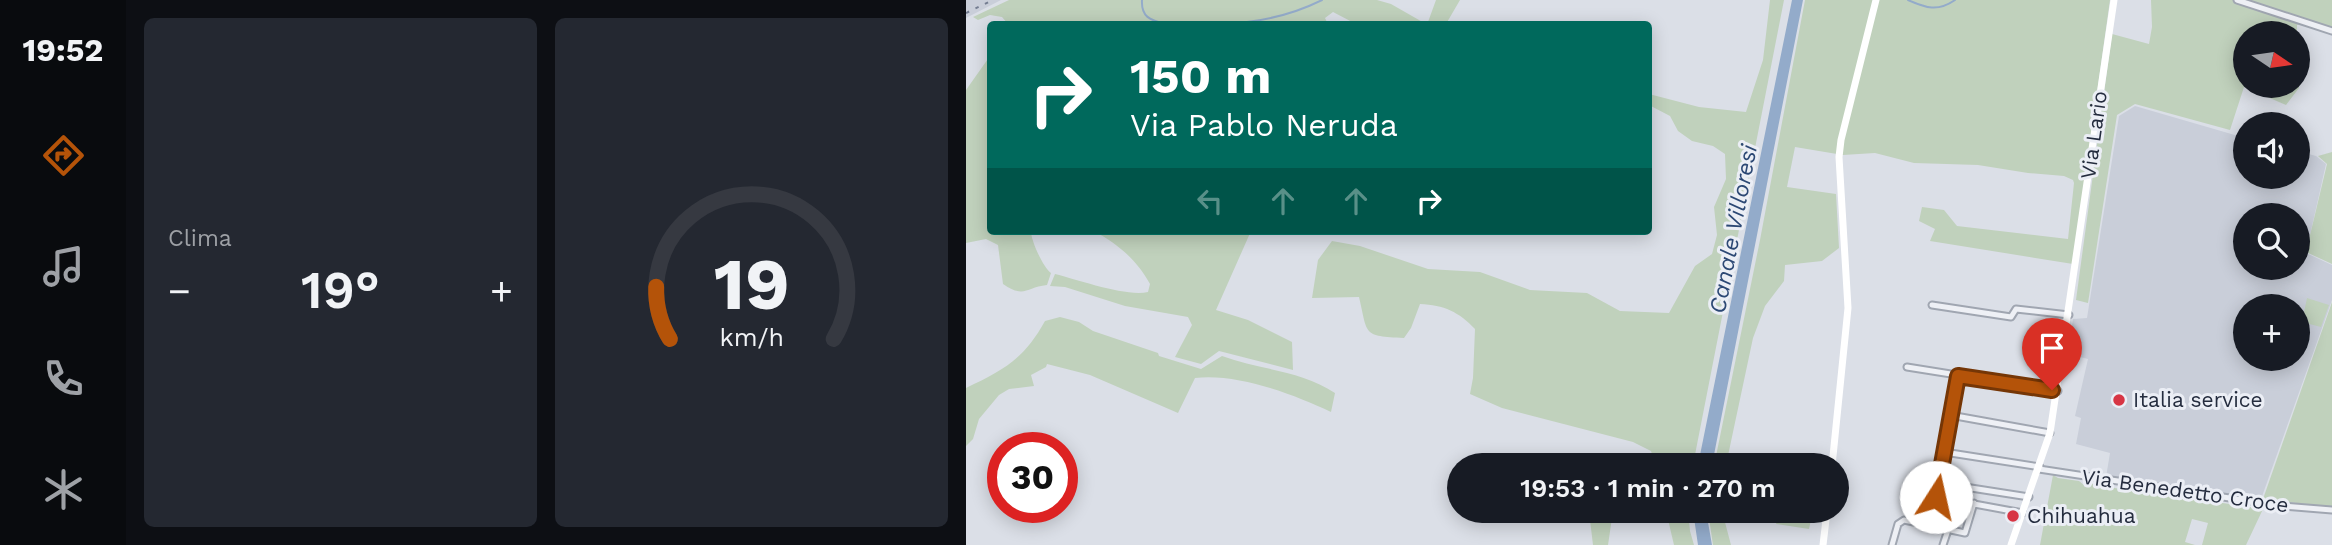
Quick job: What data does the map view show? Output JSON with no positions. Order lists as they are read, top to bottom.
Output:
{
  "streets": {
    "street": ["Via Lario", "Via Benedetto Croce"]
  },
  "crossings": [
    ["Via Lario", "Via Benedetto Croce"]
  ],
  "water": ["Canale Villoresi"],
  "places": ["Italia service", "Chihuahua"],
  "north": "right",
  "page": {
    "tabs": "19:52",
    "tile": "Clima",
    "map_buttons": "+",
    "turn": ["150 m", "Via Pablo Neruda"],
    "heat": ["−", "19°", "+"],
    "limit": "30",
    "trip": "19:53 · 1 min · 270 m",
    "gauge": ["19", "km/h"]
  }
}
